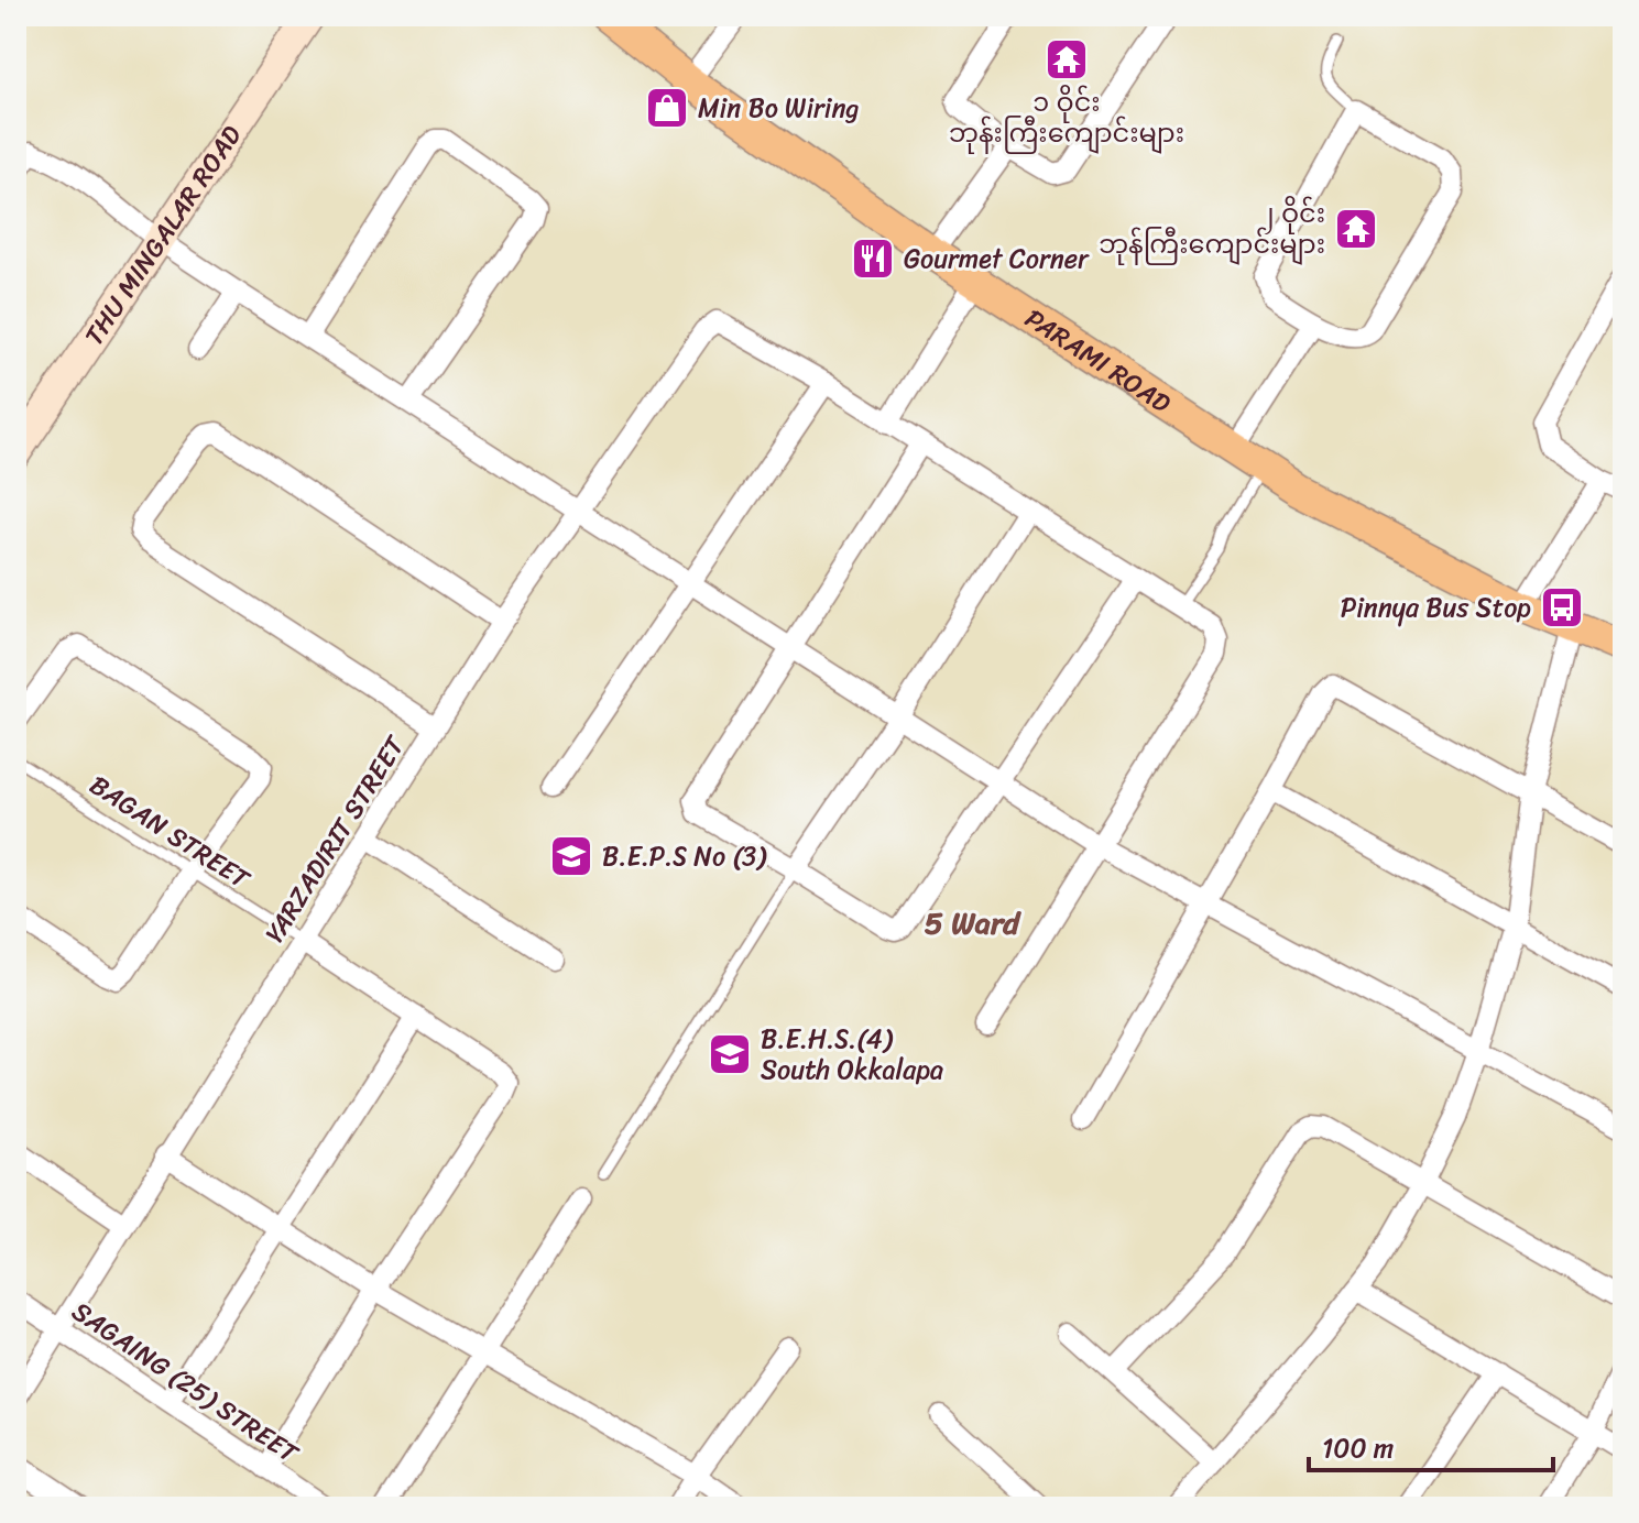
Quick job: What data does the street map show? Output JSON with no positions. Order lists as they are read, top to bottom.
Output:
{
  "streets": {
    "main road": ["THU MINGALAR ROAD", "PARAMI ROAD"],
    "street": ["YARZADIRIT STREET", "SAGAING (25) STREET"],
    "lane": ["BAGAN STREET"]
  },
  "crossings": [
    ["BAGAN STREET", "YARZADIRIT STREET"],
    ["YARZADIRIT STREET", "SAGAING (25) STREET"]
  ],
  "districts": ["5 Ward"],
  "places": {
    "temple": ["၁ ဝိုင်း ဘုန်းကြီးကျောင်းများ", "၂ ဝိုင်း ဘုန်ကြီးကျောင်းများ"],
    "shop": ["Min Bo Wiring"],
    "restaurant": ["Gourmet Corner"],
    "bus stop": ["Pinnya Bus Stop"],
    "school or university": ["B.E.P.S No (3)", "B.E.H.S.(4) South Okkalapa"]
  },
  "scale_bar": "100 m"
}
